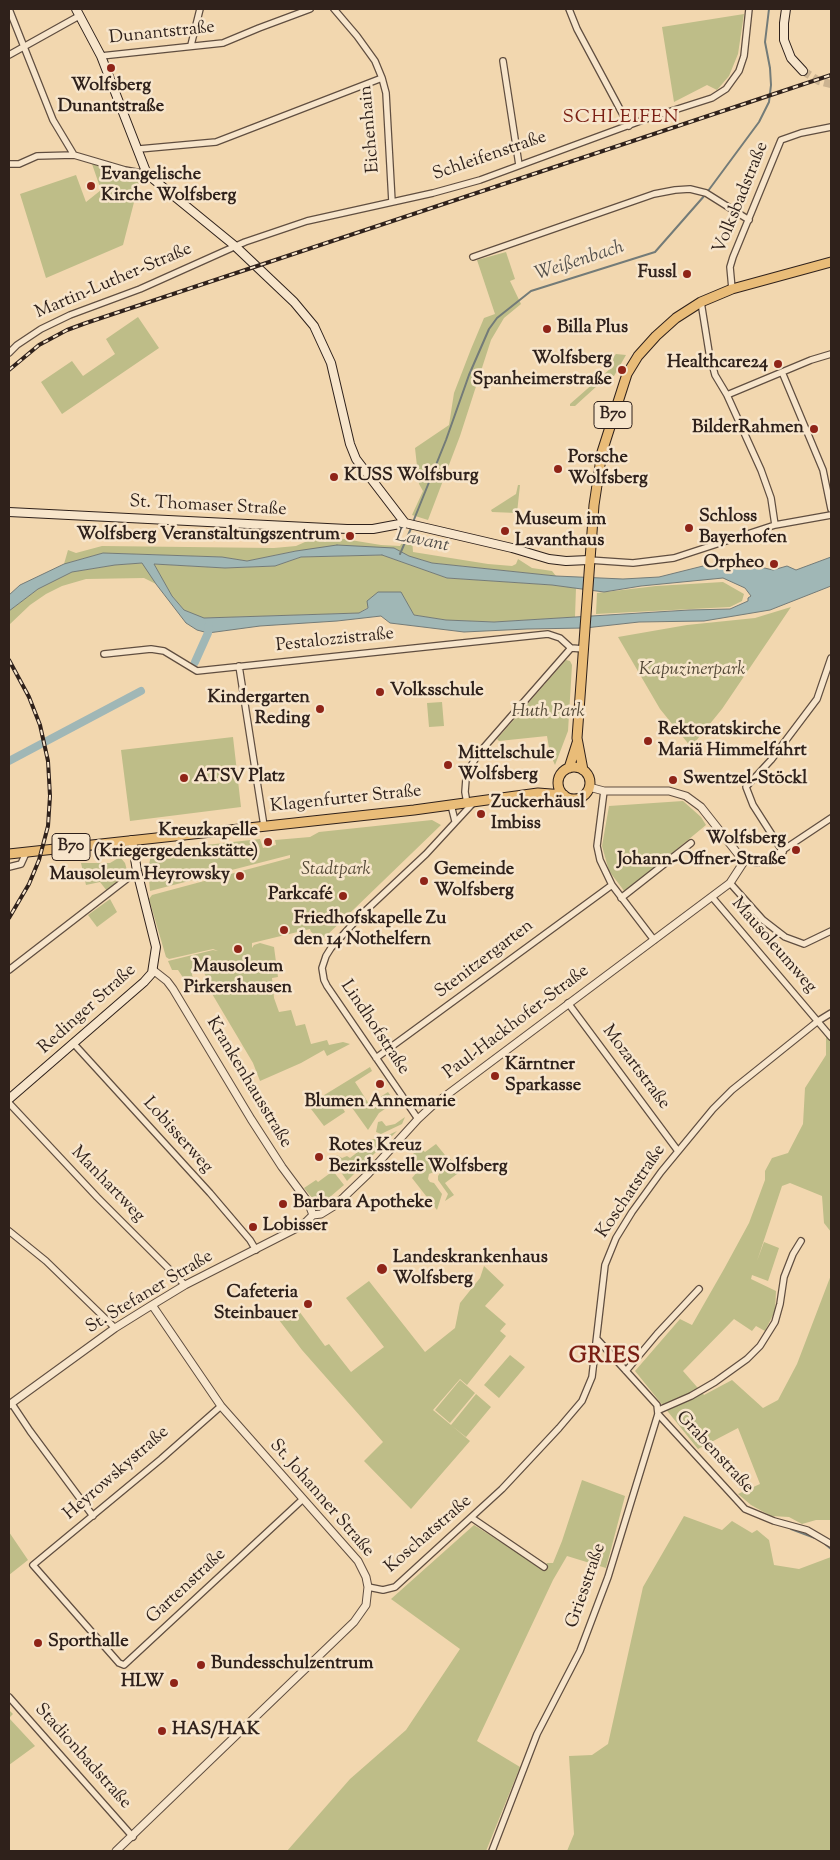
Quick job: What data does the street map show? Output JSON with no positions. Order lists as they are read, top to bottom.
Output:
{
  "streets": {
    "main road": [
      "B70",
      "St. Thomaser Straße",
      "Klagenfurter Straße",
      "Redinger Straße"
    ],
    "street": [
      "Dunantstraße",
      "Eichenhain",
      "Schleifenstraße",
      "Volksbadstraße",
      "Martin-Luther-Straße",
      "Pestalozzistraße",
      "Mausoleumweg",
      "Stenitzergarten",
      "Paul-Hackhofer-Straße",
      "Lindhofstraße",
      "Mozartstraße",
      "Krankenhausstraße",
      "Lobisserweg",
      "Manhartweg",
      "Koschatstraße",
      "St. Stefaner Straße",
      "Grabenstraße",
      "Heyrowskystraße",
      "St. Johanner Straße",
      "Griesstraße",
      "Gartenstraße",
      "Stadionbadstraße"
    ]
  },
  "crossings": [
    ["Eichenhain", "Schleifenstraße"],
    ["Schleifenstraße", "Martin-Luther-Straße"],
    ["Volksbadstraße", "B70"],
    ["B70", "Klagenfurter Straße"],
    ["Klagenfurter Straße", "Redinger Straße"],
    ["Klagenfurter Straße", "Lindhofstraße"],
    ["Mausoleumweg", "Paul-Hackhofer-Straße"],
    ["Mausoleumweg", "Koschatstraße"],
    ["Stenitzergarten", "Lindhofstraße"],
    ["Redinger Straße", "Krankenhausstraße"],
    ["Redinger Straße", "Lobisserweg"],
    ["Paul-Hackhofer-Straße", "Lindhofstraße"],
    ["Paul-Hackhofer-Straße", "Mozartstraße"],
    ["Paul-Hackhofer-Straße", "Krankenhausstraße"],
    ["Paul-Hackhofer-Straße", "St. Stefaner Straße"],
    ["Mozartstraße", "Koschatstraße"],
    ["Krankenhausstraße", "St. Stefaner Straße"],
    ["Lobisserweg", "St. Stefaner Straße"],
    ["Manhartweg", "St. Stefaner Straße"],
    ["Koschatstraße", "St. Johanner Straße"],
    ["St. Stefaner Straße", "St. Johanner Straße"],
    ["Grabenstraße", "Griesstraße"],
    ["Heyrowskystraße", "St. Johanner Straße"],
    ["Heyrowskystraße", "Gartenstraße"],
    ["St. Johanner Straße", "Gartenstraße"],
    ["St. Johanner Straße", "Stadionbadstraße"]
  ],
  "districts": ["SCHLEIFEN", "GRIES"],
  "water": ["Weißenbach", "Lavant"],
  "parks": ["Kapuzinerpark", "Huth Park", "Stadtpark"],
  "places": [
    "Wolfsberg Dunantstraße",
    "Evangelische Kirche Wolfsberg",
    "Fussl",
    "Billa Plus",
    "Healthcare24",
    "Wolfsberg Spanheimerstraße",
    "BilderRahmen",
    "Porsche Wolfsberg",
    "KUSS Wolfsburg",
    "Schloss Bayerhofen",
    "Museum im Lavanthaus",
    "Wolfsberg Veranstaltungszentrum",
    "Orpheo",
    "Volksschule",
    "Kindergarten Reding",
    "Rektoratskirche Mariä Himmelfahrt",
    "Mittelschule Wolfsberg",
    "ATSV Platz",
    "Swentzel-Stöckl",
    "Zuckerhäusl Imbiss",
    "Kreuzkapelle (Kriegergedenkstätte)",
    "Wolfsberg Johann-Offner-Straße",
    "Mausoleum Heyrowsky",
    "Gemeinde Wolfsberg",
    "Parkcafé",
    "Friedhofskapelle Zu den 14 Nothelfern",
    "Mausoleum Pirkershausen",
    "Kärntner Sparkasse",
    "Blumen Annemarie",
    "Rotes Kreuz Bezirksstelle Wolfsberg",
    "Barbara Apotheke",
    "Lobisser",
    "Landeskrankenhaus Wolfsberg",
    "Cafeteria Steinbauer",
    "Sporthalle",
    "Bundesschulzentrum",
    "HLW",
    "HAS/HAK"
  ]
}
